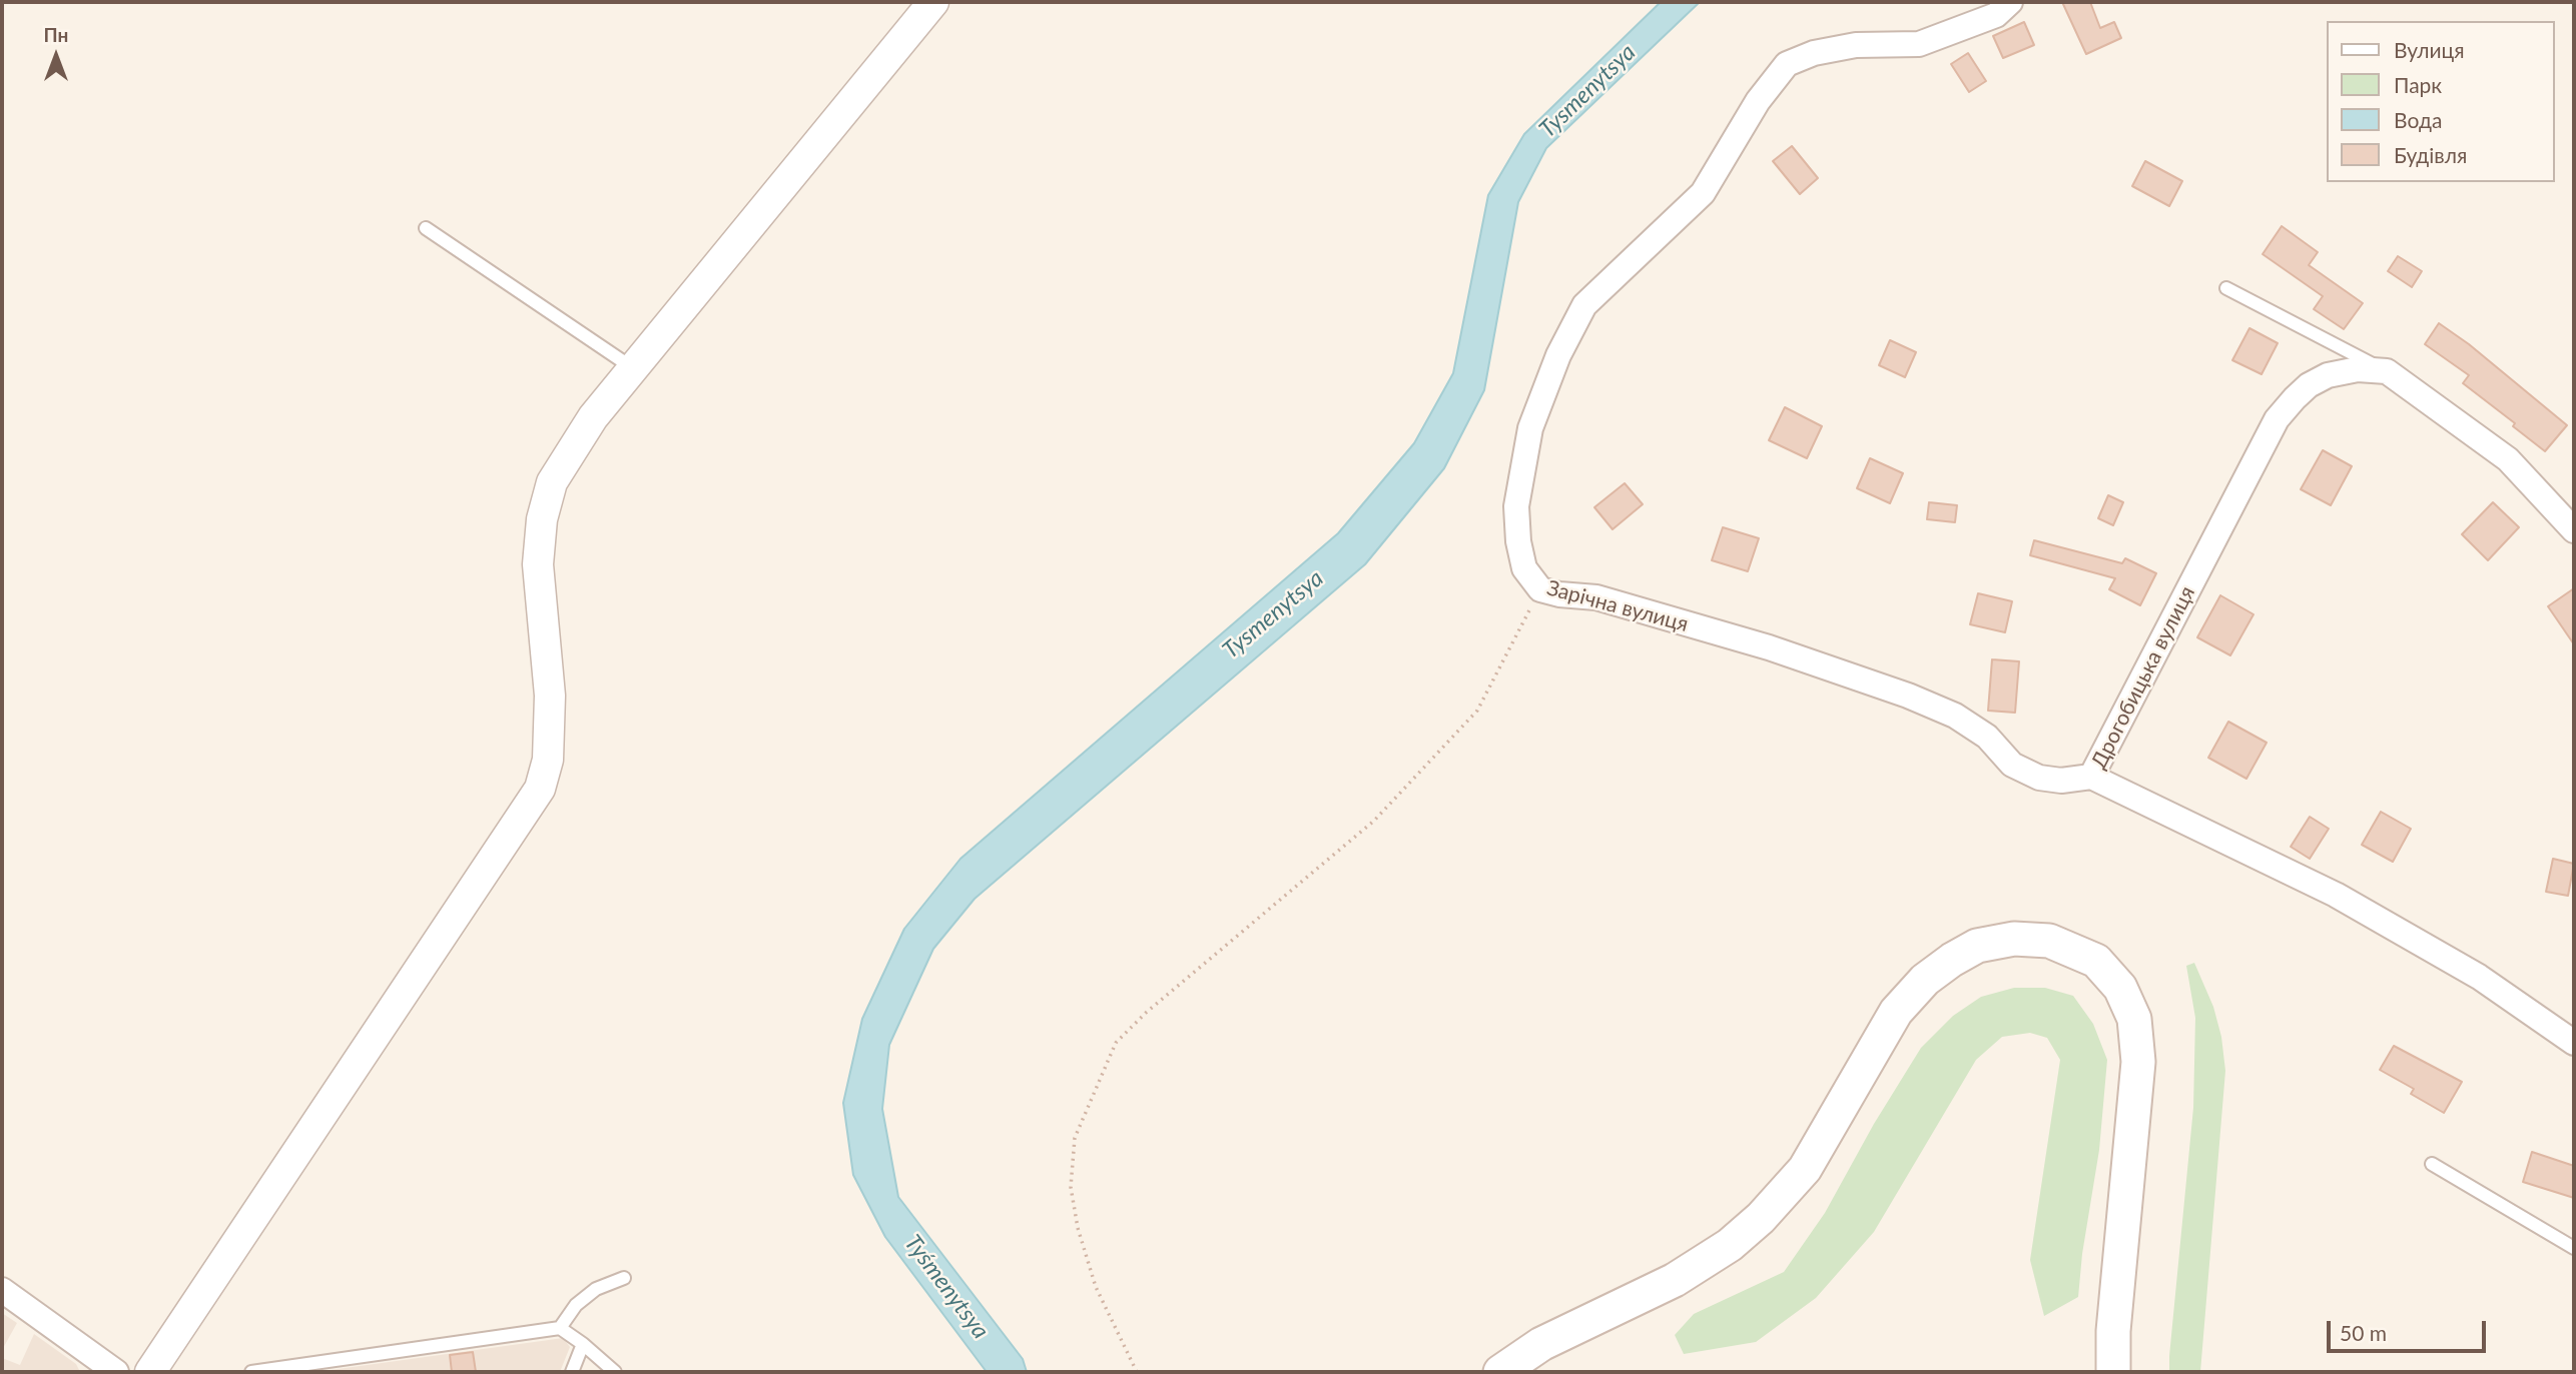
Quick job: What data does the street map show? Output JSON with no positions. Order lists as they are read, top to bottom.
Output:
{
  "streets": {
    "street": ["Зарічна вулиця", "Дрогобицька вулиця"]
  },
  "crossings": [
    ["Зарічна вулиця", "Дрогобицька вулиця"]
  ],
  "water": ["Tysmenytsya", "Tyśmenytsya"],
  "legend": [
    "Вулиця",
    "Парк",
    "Вода",
    "Будівля"
  ],
  "scale_bar": "50 m",
  "north": "top"
}
